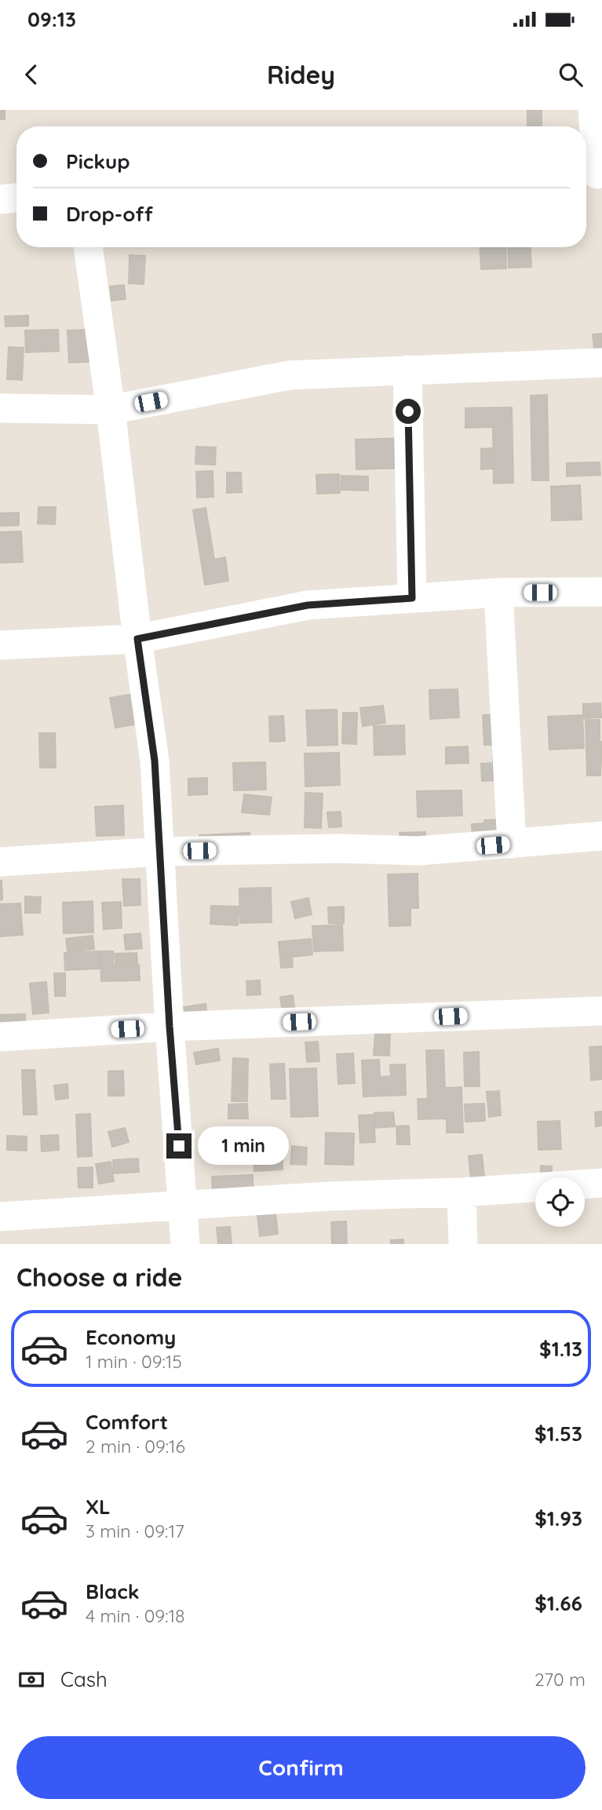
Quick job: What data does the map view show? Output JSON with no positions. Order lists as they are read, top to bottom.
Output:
{
  "page": {
    "status": "09:13",
    "header": "Ridey",
    "banner": ["Pickup", "Drop-off"],
    "bubble": "1 min",
    "heading": "Choose a ride",
    "list": [
      {
        "name": "Economy",
        "note": "1 min · 09:15",
        "value": "$1.13"
      },
      {
        "name": "Comfort",
        "note": "2 min · 09:16",
        "value": "$1.53"
      },
      {
        "name": "XL",
        "note": "3 min · 09:17",
        "value": "$1.93"
      },
      {
        "name": "Black",
        "note": "4 min · 09:18",
        "value": "$1.66"
      }
    ],
    "pay": ["Cash", "270 m"],
    "buttons": "Confirm"
  }
}
